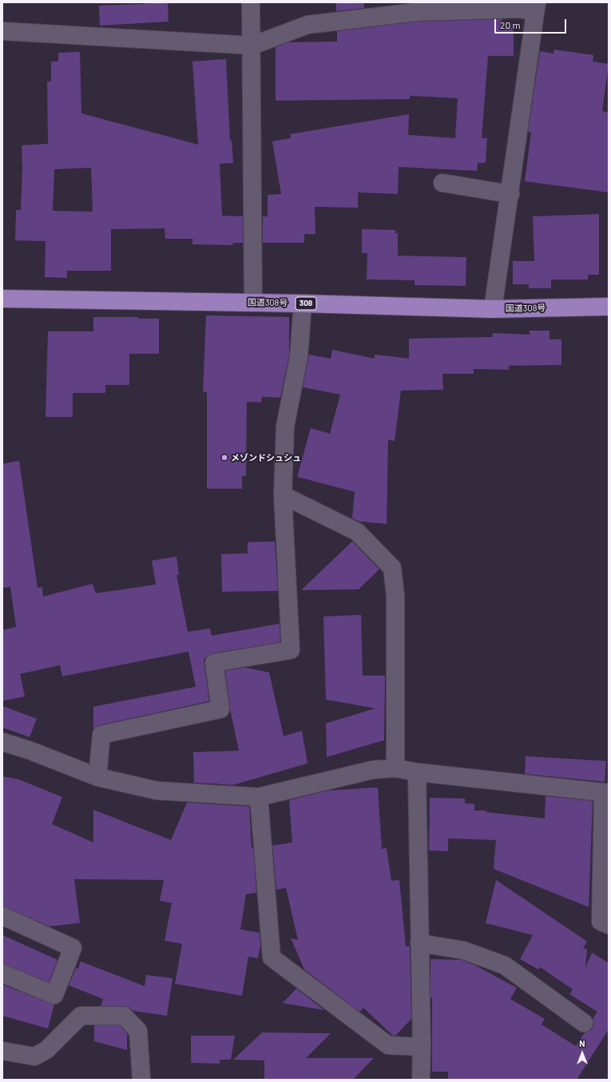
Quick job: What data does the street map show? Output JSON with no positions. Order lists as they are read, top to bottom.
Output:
{
  "streets": {
    "highway": ["国道308号", "308"]
  },
  "places": ["メゾンドシュシュ"],
  "scale_bar": "20 m",
  "north": "top"
}
